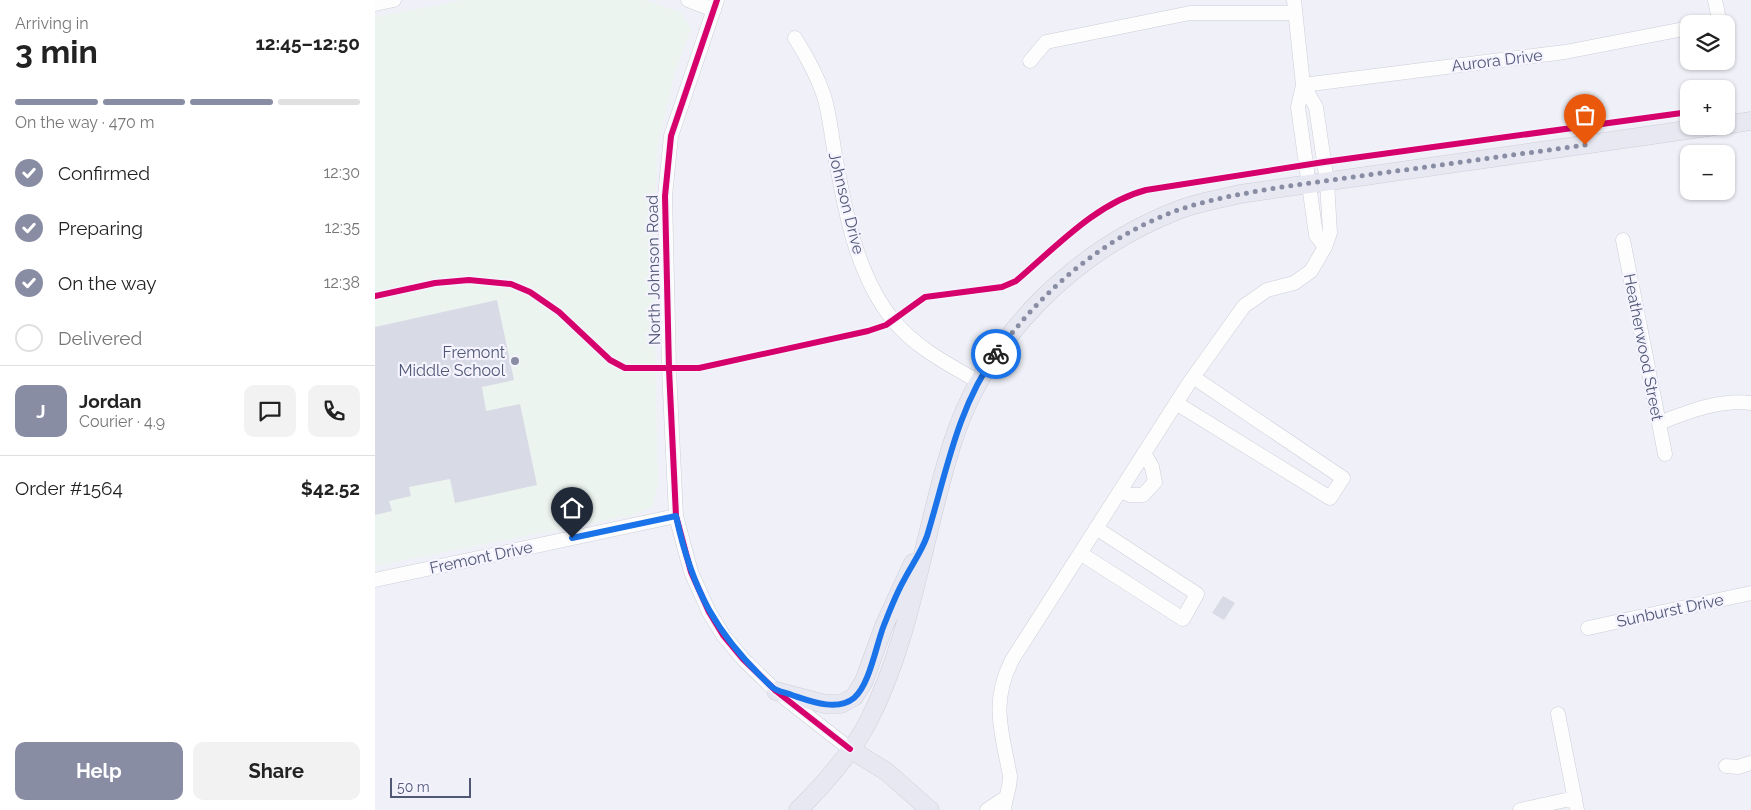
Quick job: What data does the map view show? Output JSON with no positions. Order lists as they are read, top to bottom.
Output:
{
  "streets": {
    "main road": ["North Johnson Road"],
    "street": [
      "Aurora Drive",
      "Johnson Drive",
      "Heatherwood Street",
      "Fremont Drive",
      "Sunburst Drive"
    ]
  },
  "crossings": [
    ["North Johnson Road", "Fremont Drive"]
  ],
  "places": ["Fremont Middle School"],
  "scale_bar": "50 m",
  "page": {
    "heading": ["3 min", "Arriving in", "12:45–12:50"],
    "panel": [
      "Jordan",
      "Courier · 4.9",
      "Order #1564",
      "$42.52"
    ],
    "map_buttons": ["+", "−"],
    "bar": "On the way · 470 m",
    "list": [
      ["Confirmed", "12:30"],
      ["Preparing", "12:35"],
      ["On the way", "12:38"],
      "Delivered"
    ],
    "round": "J",
    "buttons": ["Help", "Share"],
    "scale": "50 m"
  }
}
